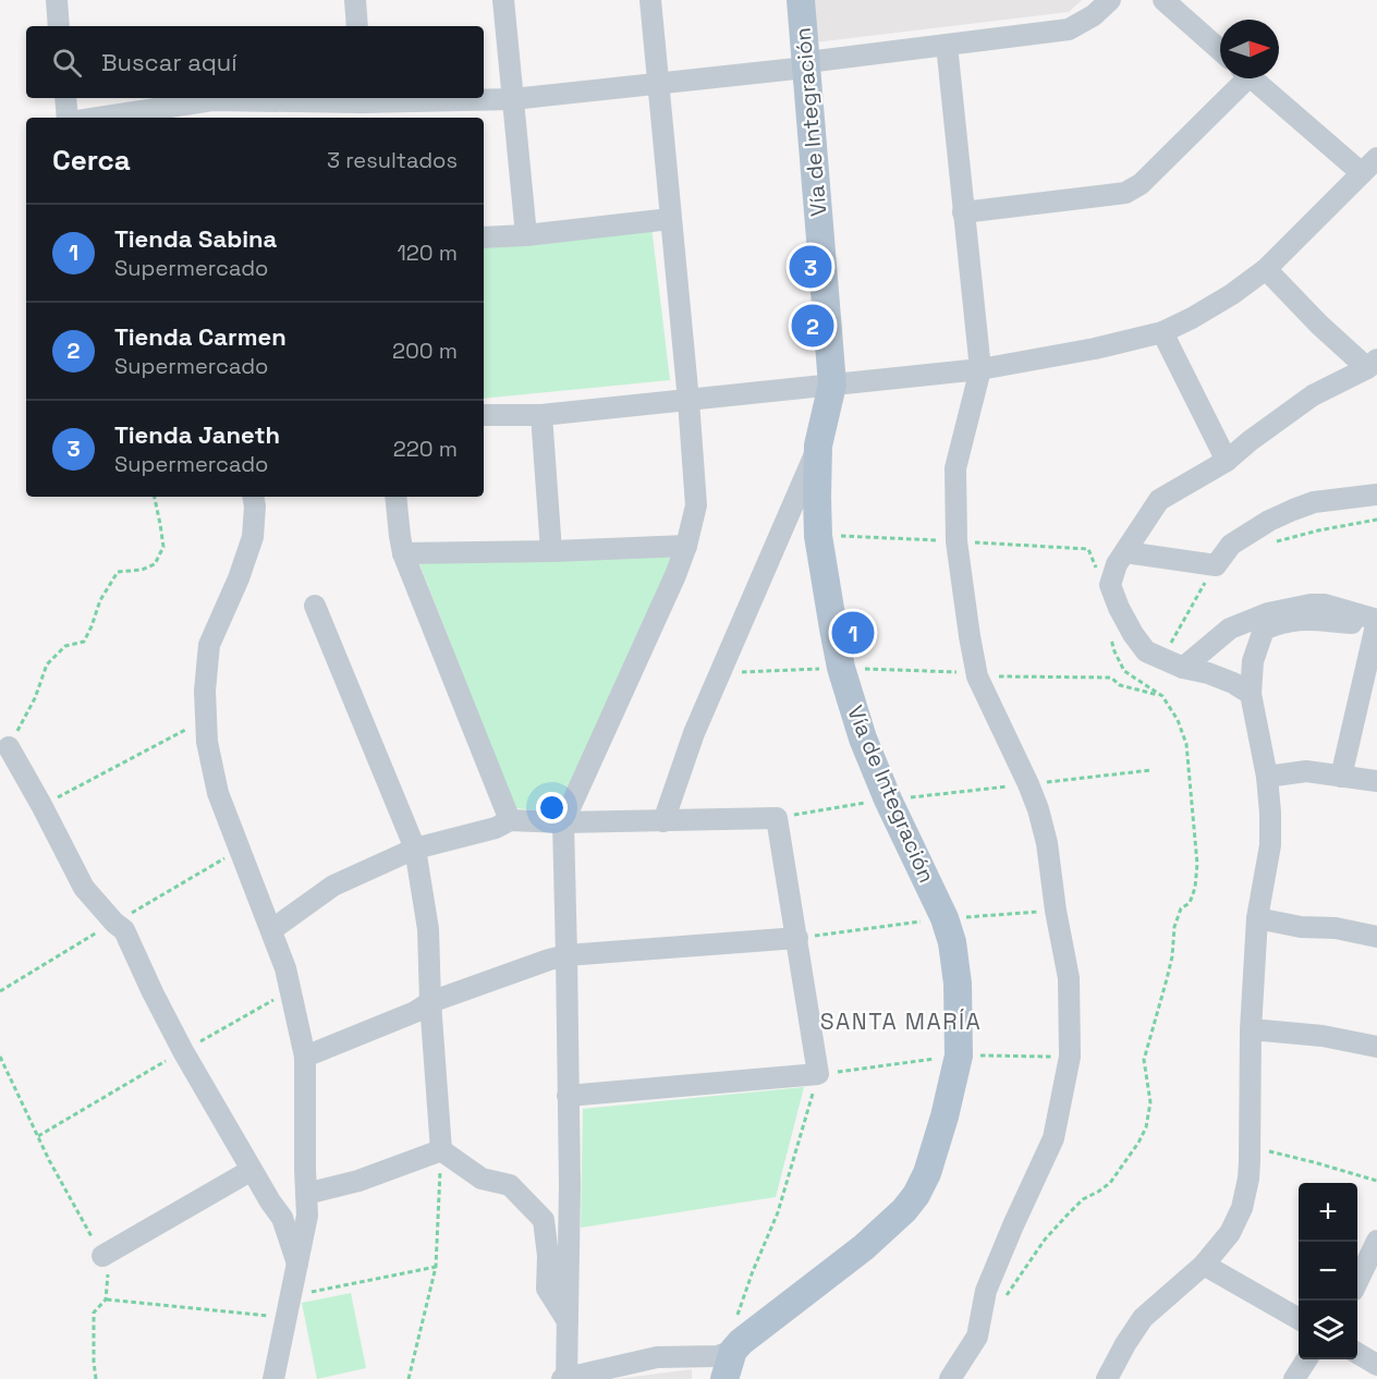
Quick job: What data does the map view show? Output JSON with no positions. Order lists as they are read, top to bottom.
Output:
{
  "streets": {
    "main road": ["Vía de Integración"]
  },
  "districts": ["SANTA MARÍA"],
  "north": "right",
  "page": {
    "search": "Buscar aquí",
    "heading": ["Cerca", "3 resultados"],
    "list": [
      {
        "mark": "1",
        "name": "Tienda Sabina",
        "note": "Supermercado",
        "value": "120 m"
      },
      {
        "mark": "2",
        "name": "Tienda Carmen",
        "note": "Supermercado",
        "value": "200 m"
      },
      {
        "mark": "3",
        "name": "Tienda Janeth",
        "note": "Supermercado",
        "value": "220 m"
      }
    ],
    "pins": ["3", "2", "1"],
    "map_buttons": ["+", "−"]
  }
}
